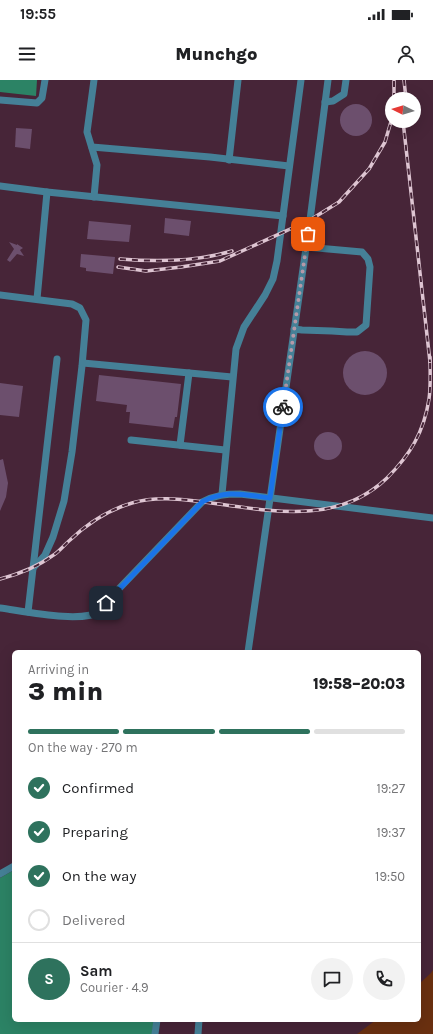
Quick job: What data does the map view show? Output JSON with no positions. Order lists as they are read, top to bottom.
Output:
{
  "north": "left",
  "page": {
    "status": "19:55",
    "header": "Munchgo",
    "heading": ["3 min", "Arriving in", "19:58–20:03"],
    "panel": ["Sam", "Courier · 4.9"],
    "bar": "On the way · 270 m",
    "list": [
      ["Confirmed", "19:27"],
      ["Preparing", "19:37"],
      ["On the way", "19:50"],
      "Delivered"
    ],
    "round": "S"
  }
}
